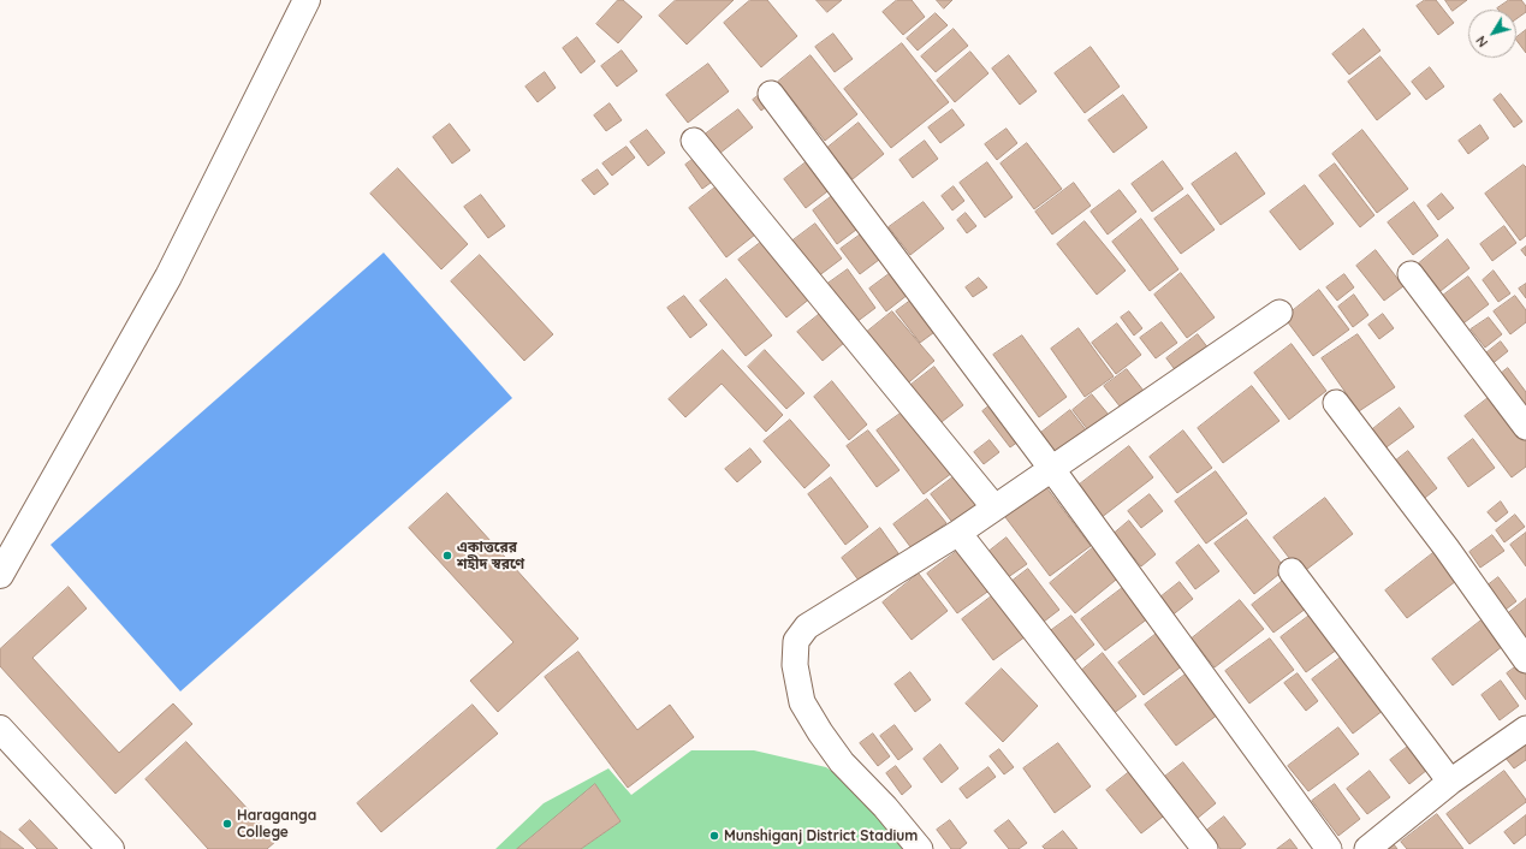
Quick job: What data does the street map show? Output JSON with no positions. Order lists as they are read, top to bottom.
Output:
{
  "places": ["একাত্তরের শহীদ স্বরণে", "Haraganga College", "Munshiganj District Stadium"],
  "north": "bottom left"
}
